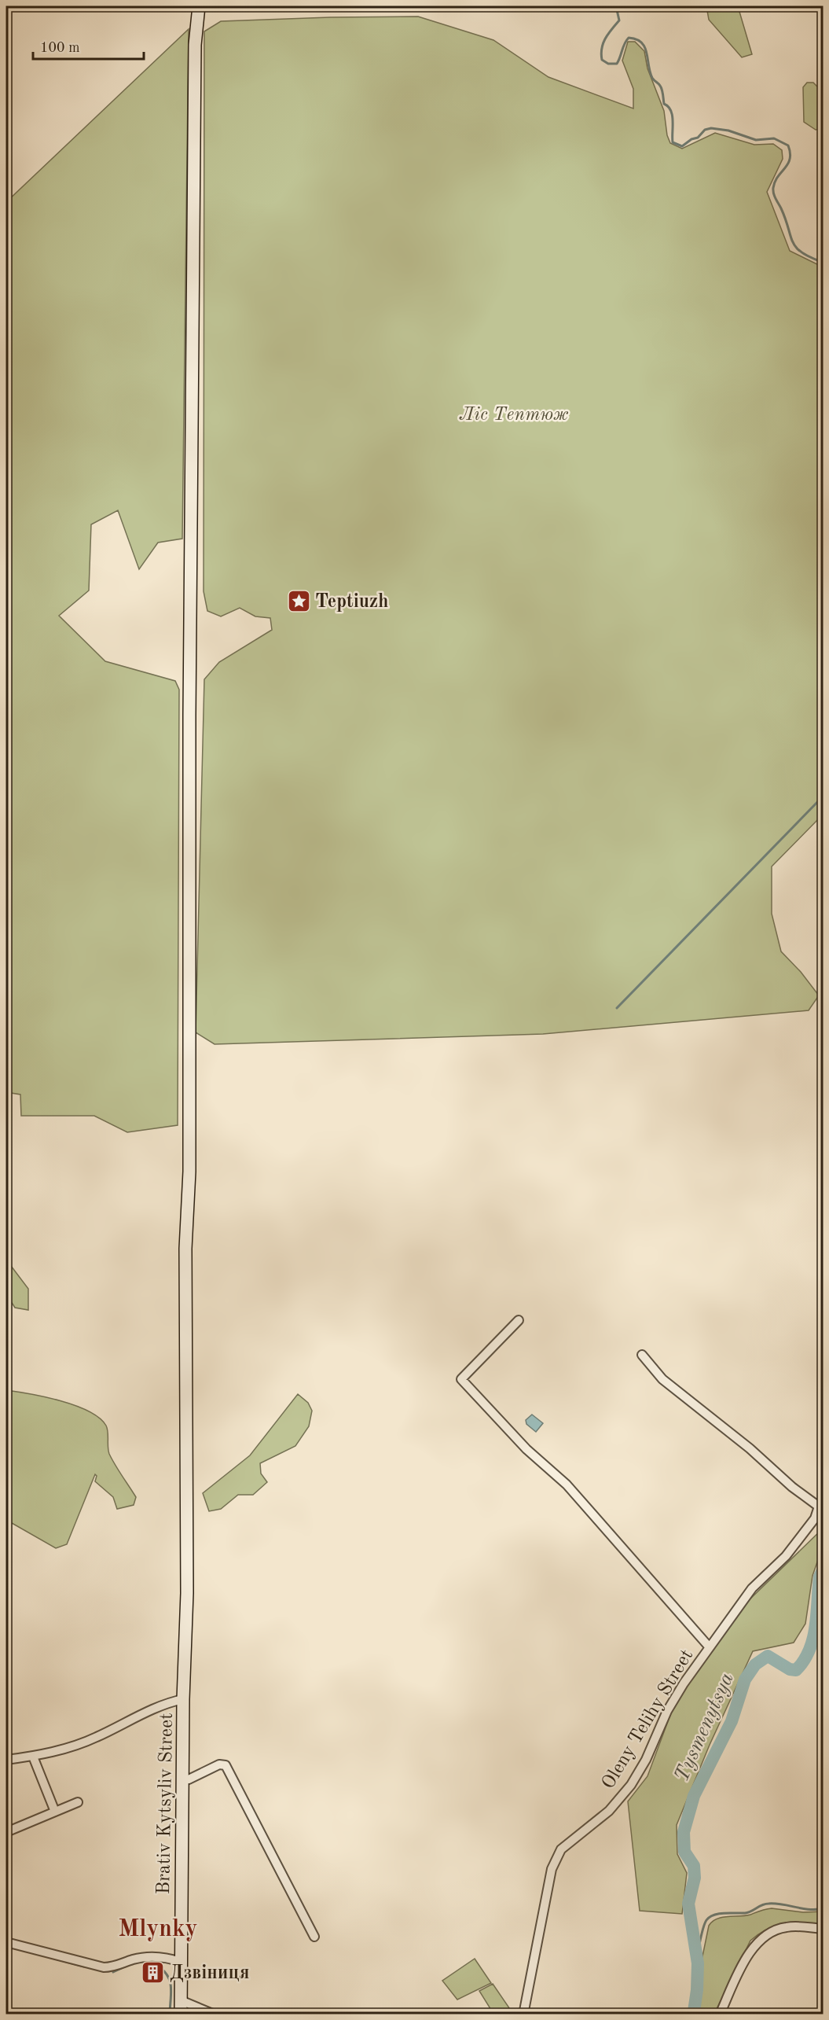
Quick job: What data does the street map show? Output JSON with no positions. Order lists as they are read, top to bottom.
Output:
{
  "streets": {
    "street": ["Oleny Telihy Street", "Brativ Kytsyliv Street"]
  },
  "districts": ["Mlynky"],
  "water": ["Tysmenytsya"],
  "parks": ["Ліс Тептюж"],
  "places": {
    "place": ["Teptiuzh"],
    "building": ["Дзвіниця"]
  },
  "scale_bar": "100 m"
}
